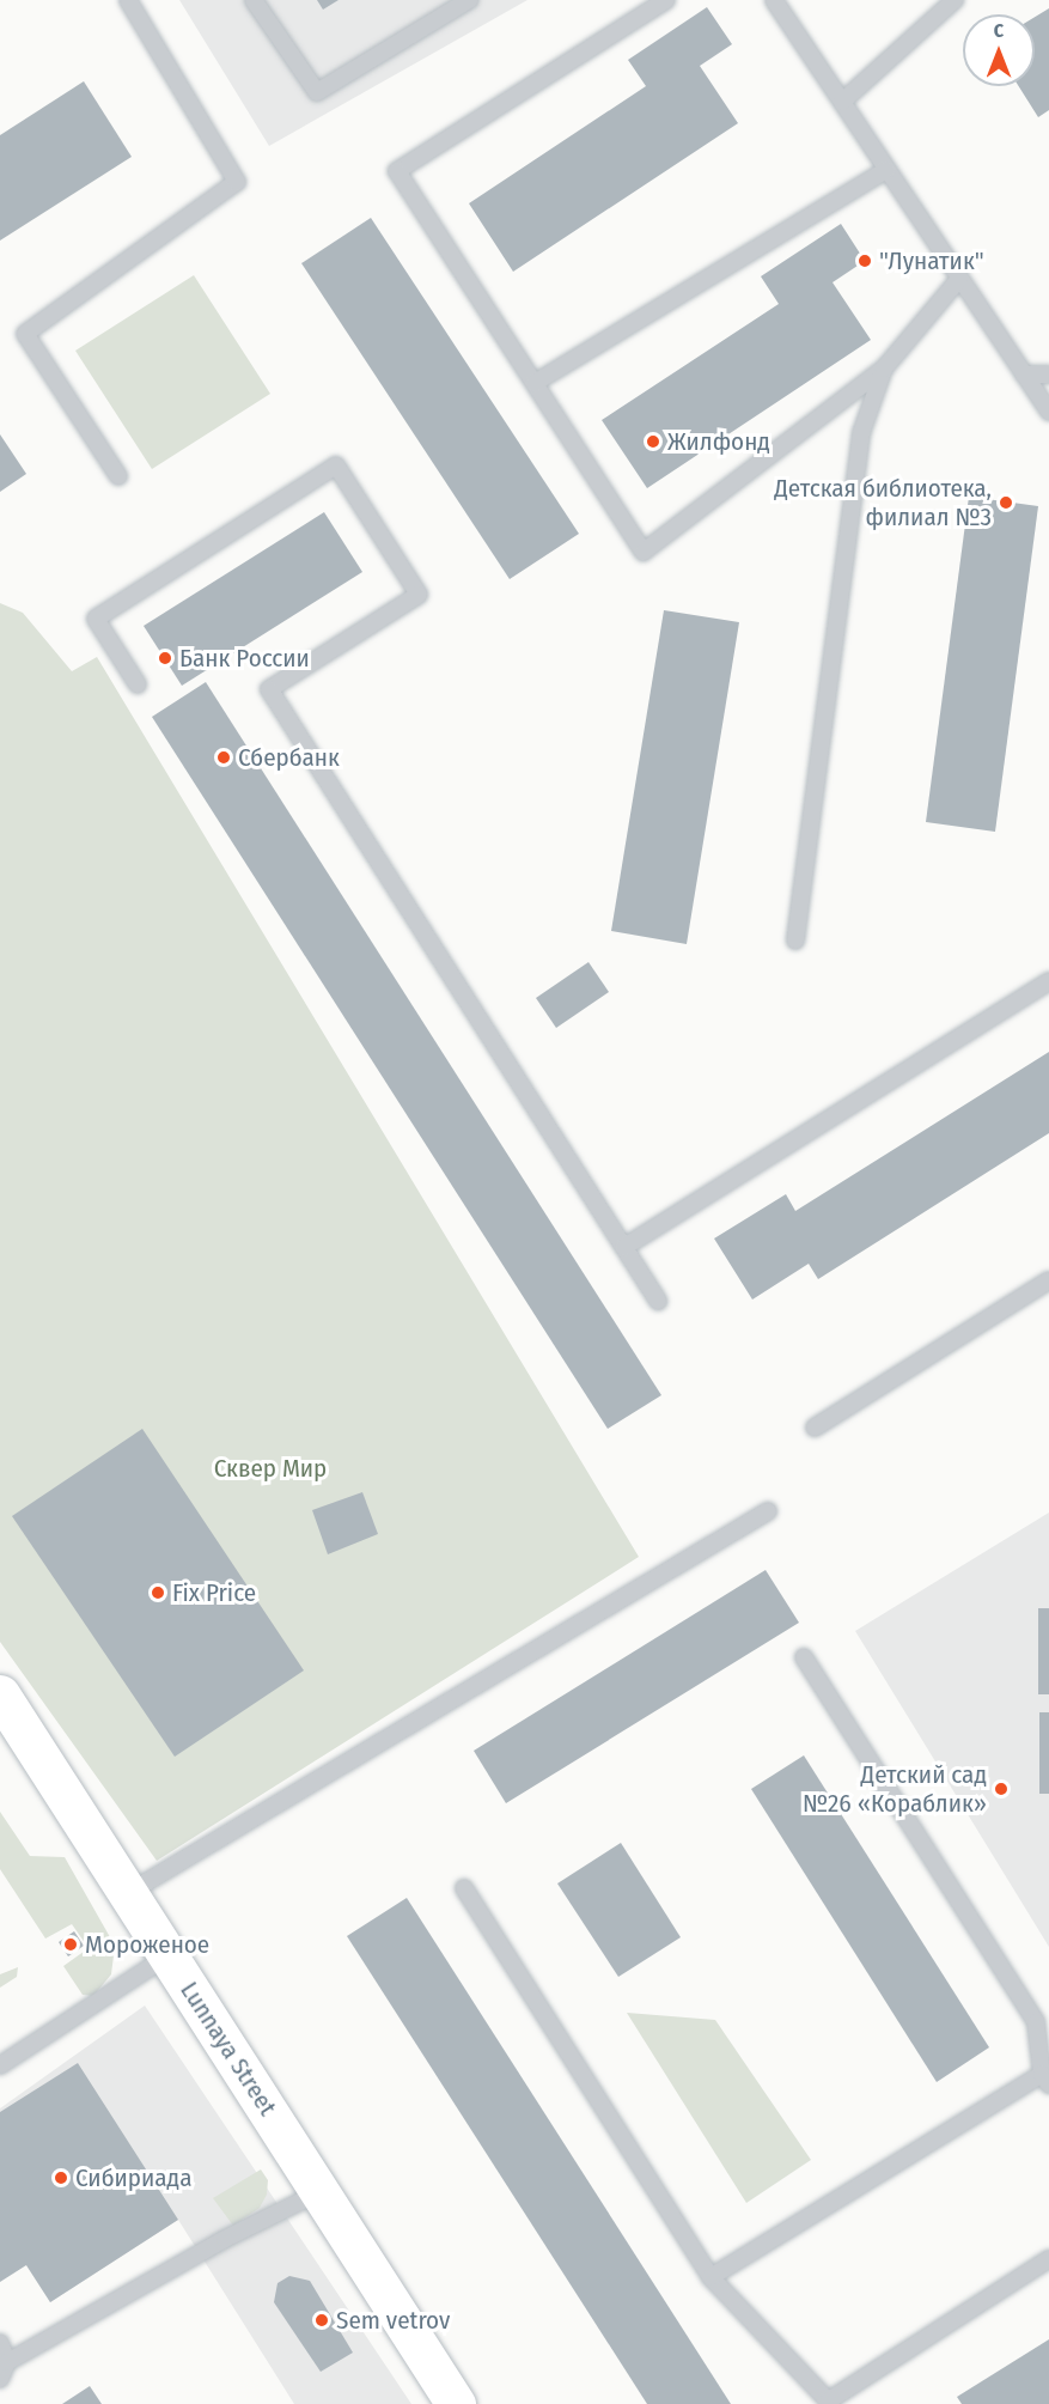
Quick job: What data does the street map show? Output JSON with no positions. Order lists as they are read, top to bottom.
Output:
{
  "streets": {
    "street": ["Lunnaya Street"]
  },
  "parks": ["Сквер Мир"],
  "places": [
    "\"Лунатик\"",
    "Жилфонд",
    "Детская библиотека, филиал №3",
    "Банк России",
    "Сбербанк",
    "Fix Price",
    "Детский сад №26 «Кораблик»",
    "Мороженое",
    "Сибириада",
    "Sem vetrov"
  ],
  "north": "top"
}
